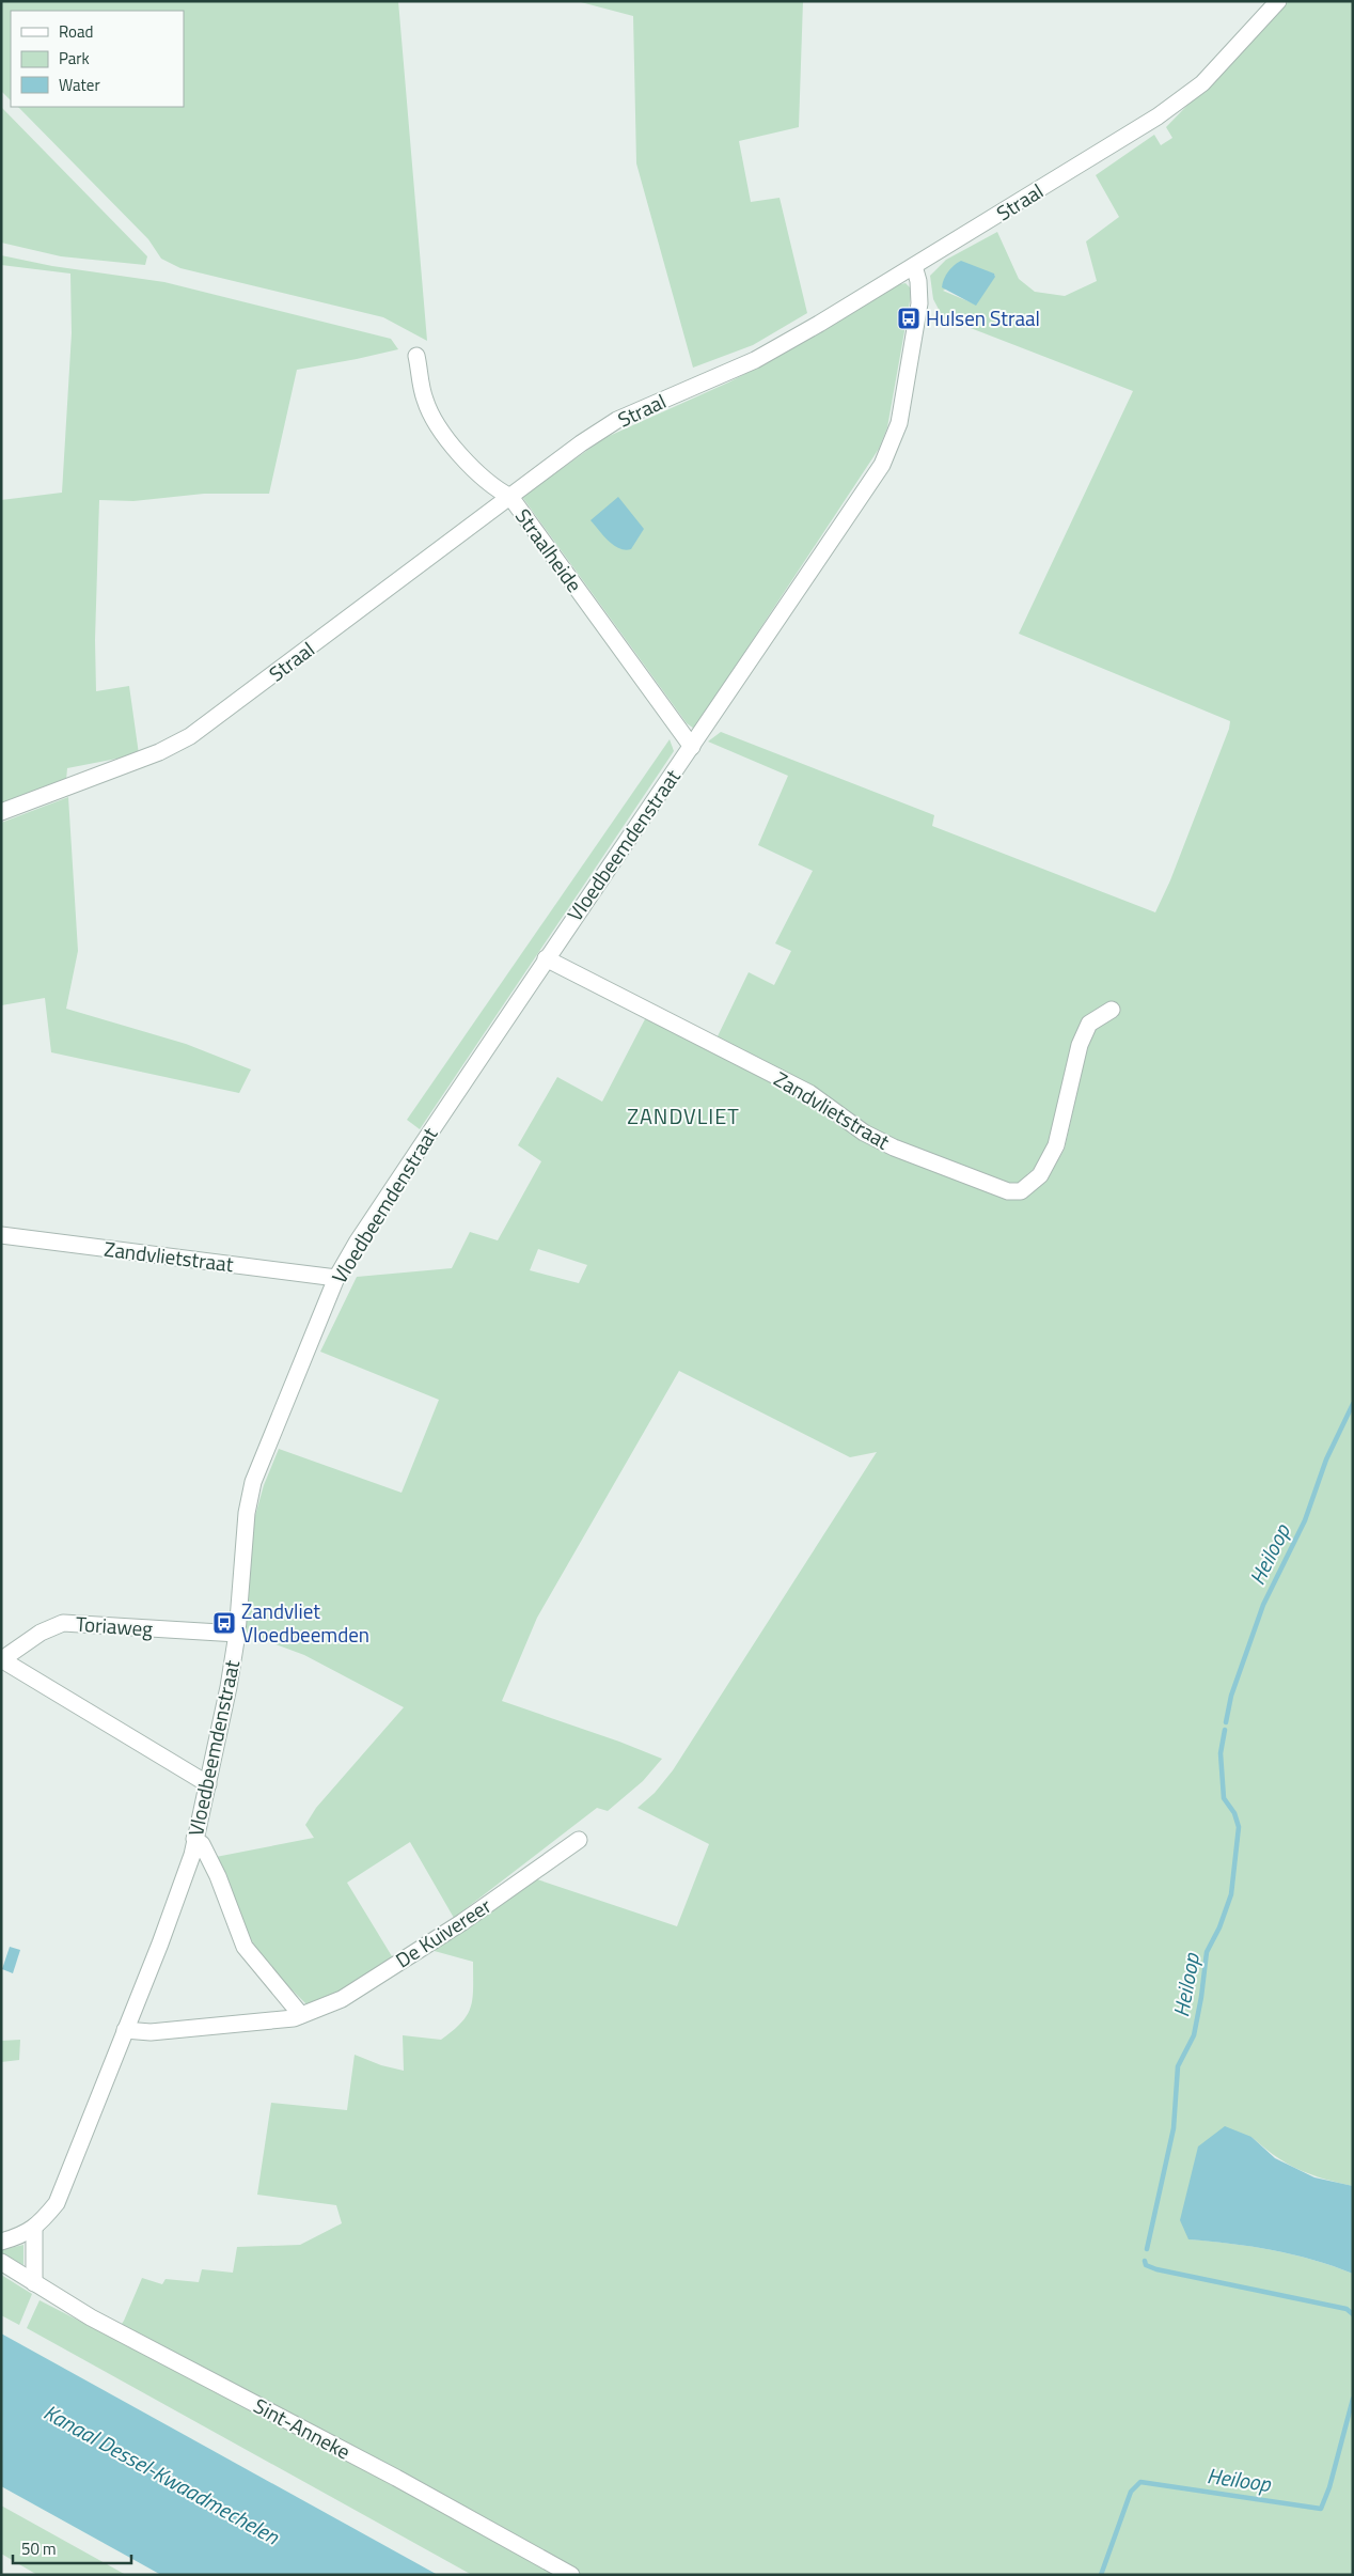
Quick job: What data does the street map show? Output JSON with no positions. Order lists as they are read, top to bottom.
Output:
{
  "streets": {
    "street": [
      "Straal",
      "Straalheide",
      "Vloedbeemdenstraat",
      "Zandvlietstraat",
      "Toriaweg",
      "De Kuivereer",
      "Sint-Anneke"
    ]
  },
  "crossings": [
    ["Straal", "Straalheide"],
    ["Straal", "Vloedbeemdenstraat"],
    ["Straalheide", "Vloedbeemdenstraat"],
    ["Vloedbeemdenstraat", "Zandvlietstraat"],
    ["Vloedbeemdenstraat", "Toriaweg"],
    ["Vloedbeemdenstraat", "De Kuivereer"]
  ],
  "districts": ["ZANDVLIET"],
  "water": ["Heiloop", "Kanaal Dessel-Kwaadmechelen"],
  "places": {
    "bus stop": ["Hulsen Straal", "Zandvliet Vloedbeemden"]
  },
  "legend": ["Road", "Park", "Water"],
  "scale_bar": "50 m"
}
